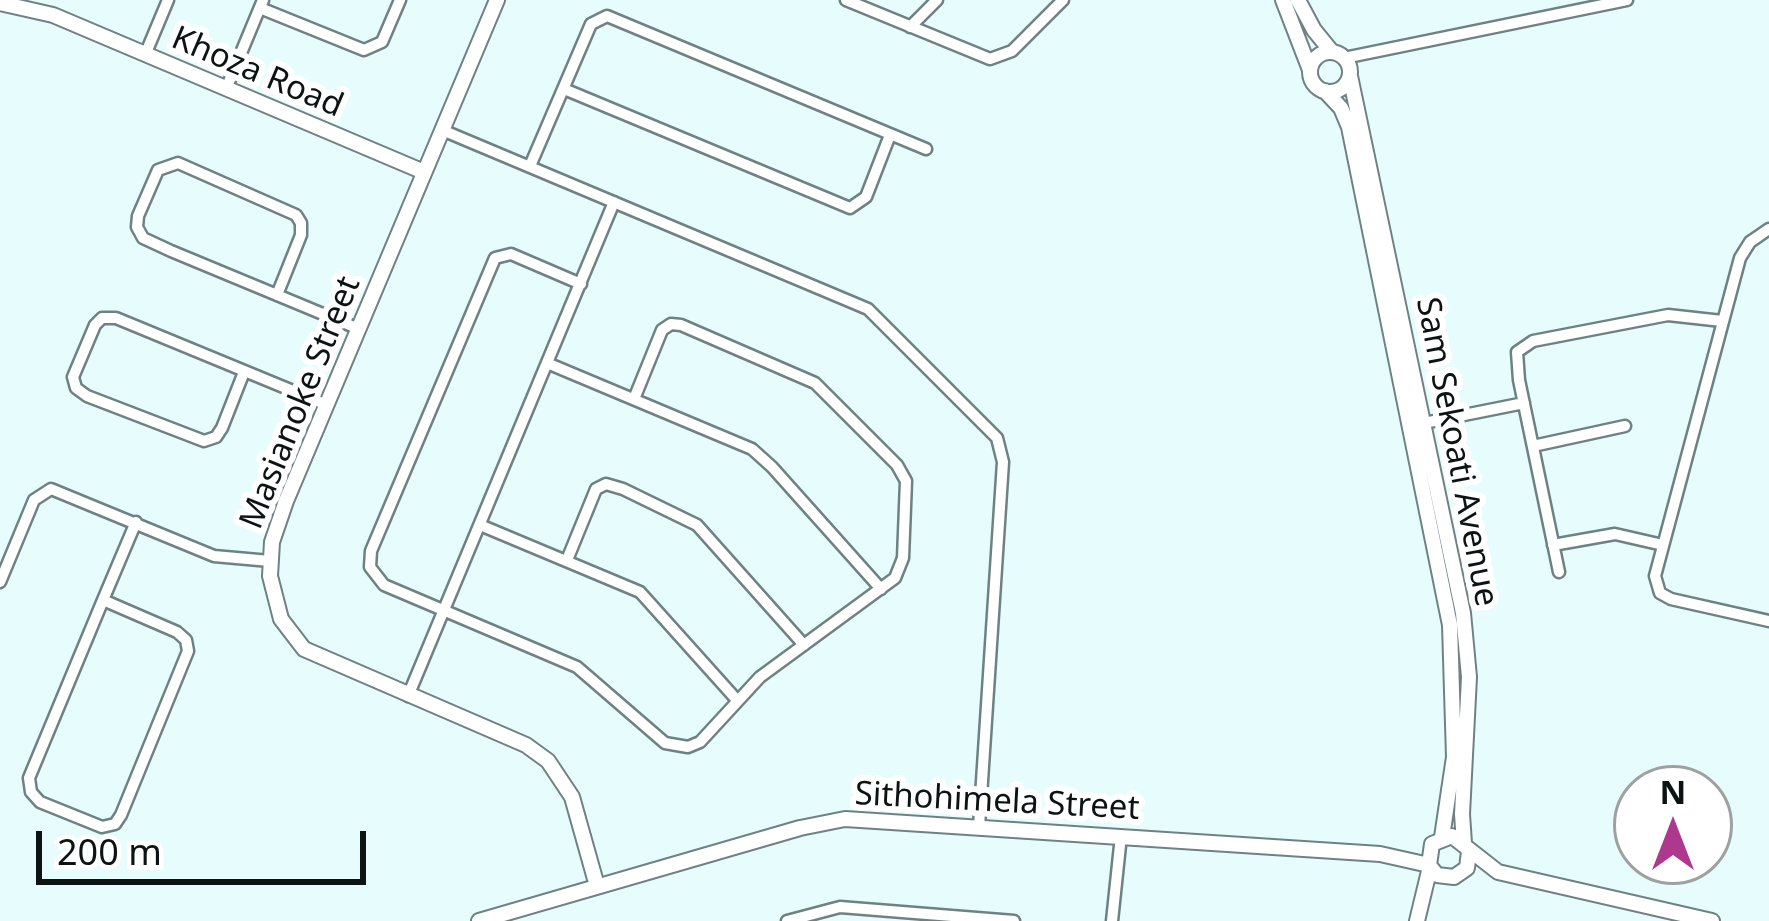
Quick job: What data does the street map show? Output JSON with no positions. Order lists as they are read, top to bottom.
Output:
{
  "streets": {
    "street": [
      "Khoza Road",
      "Masianoke Street",
      "Sam Sekoati Avenue",
      "Sithohimela Street"
    ]
  },
  "crossings": [
    ["Khoza Road", "Masianoke Street"],
    ["Masianoke Street", "Sithohimela Street"],
    ["Sam Sekoati Avenue", "Sithohimela Street"]
  ],
  "scale_bar": "200 m",
  "north": "top"
}
